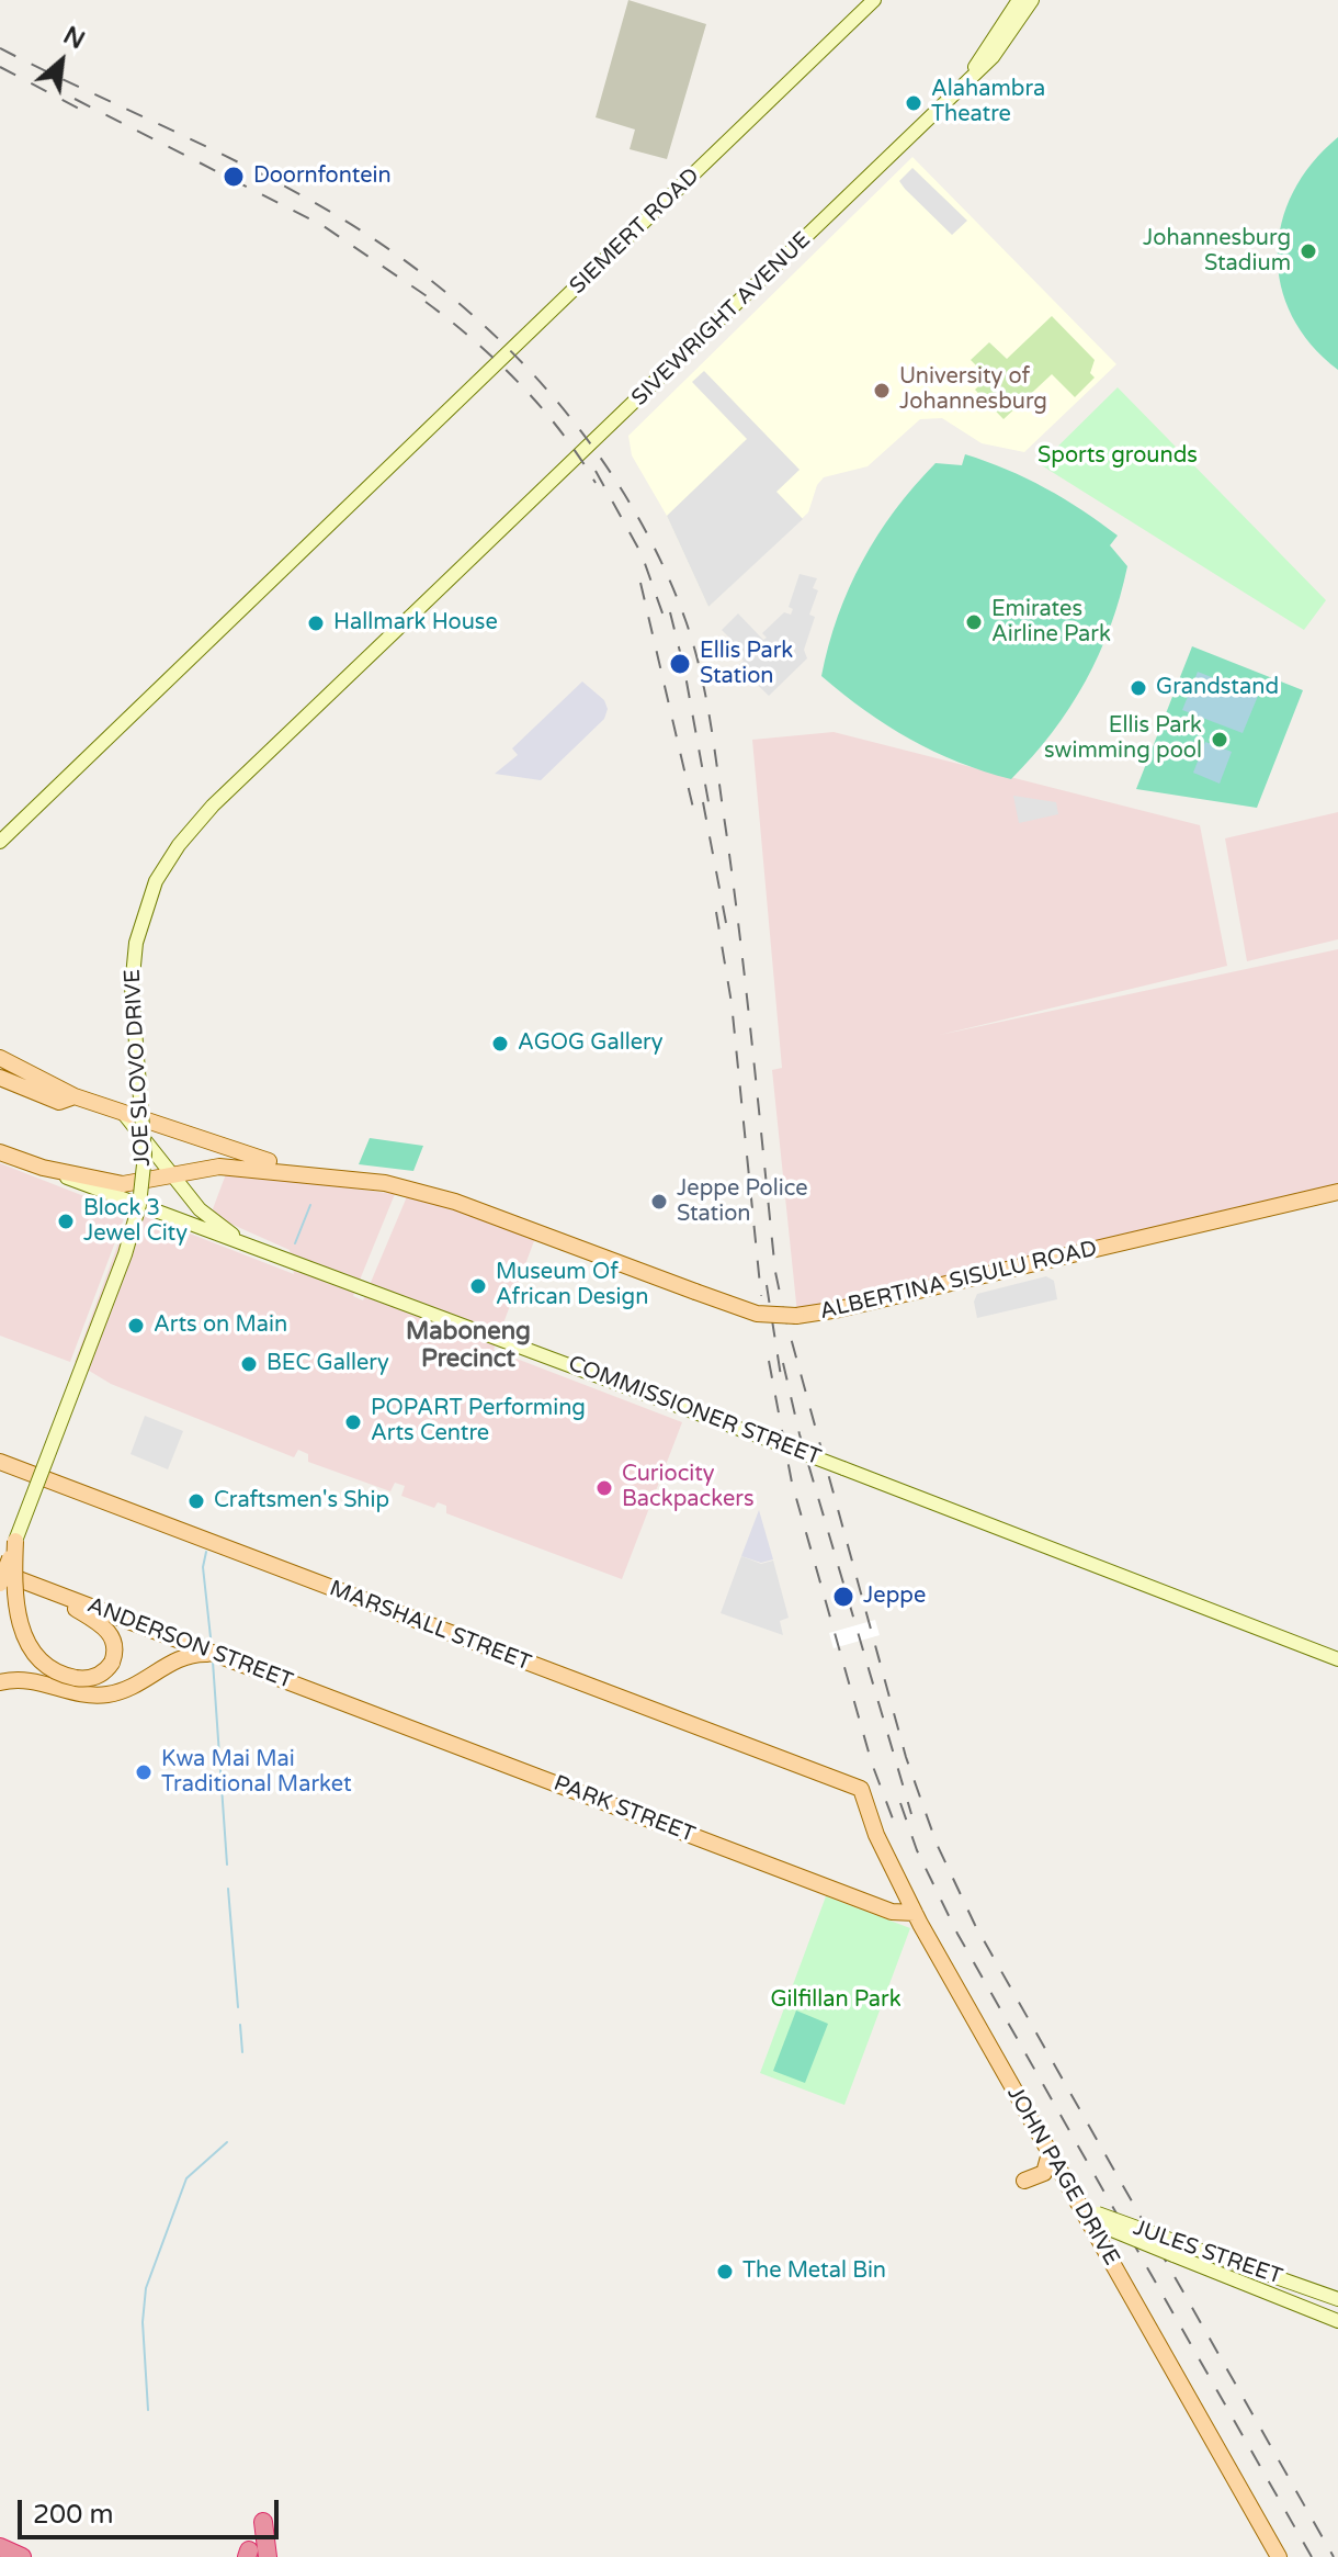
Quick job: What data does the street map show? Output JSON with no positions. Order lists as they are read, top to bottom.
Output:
{
  "streets": {
    "main road": [
      "SIEMERT ROAD",
      "SIVEWRIGHT AVENUE",
      "JOE SLOVO DRIVE",
      "ALBERTINA SISULU ROAD",
      "COMMISSIONER STREET",
      "MARSHALL STREET",
      "ANDERSON STREET",
      "PARK STREET",
      "JOHN PAGE DRIVE",
      "JULES STREET"
    ]
  },
  "crossings": [
    ["SIVEWRIGHT AVENUE", "JOE SLOVO DRIVE"],
    ["ALBERTINA SISULU ROAD", "COMMISSIONER STREET"],
    ["MARSHALL STREET", "JOHN PAGE DRIVE"],
    ["ANDERSON STREET", "PARK STREET"],
    ["PARK STREET", "JOHN PAGE DRIVE"],
    ["JOHN PAGE DRIVE", "JULES STREET"]
  ],
  "districts": ["Maboneng Precinct"],
  "parks": ["Sports grounds", "Gilfillan Park"],
  "places": [
    "Alahambra Theatre",
    "Doornfontein",
    "Johannesburg Stadium",
    "University of Johannesburg",
    "Emirates Airline Park",
    "Hallmark House",
    "Ellis Park Station",
    "Grandstand",
    "Ellis Park swimming pool",
    "AGOG Gallery",
    "Jeppe Police Station",
    "Block 3 Jewel City",
    "Museum Of African Design",
    "Arts on Main",
    "BEC Gallery",
    "POPART Performing Arts Centre",
    "Curiocity Backpackers",
    "Craftsmen's Ship",
    "Jeppe",
    "Kwa Mai Mai Traditional Market",
    "The Metal Bin"
  ],
  "scale_bar": "200 m",
  "north": "top right"
}
